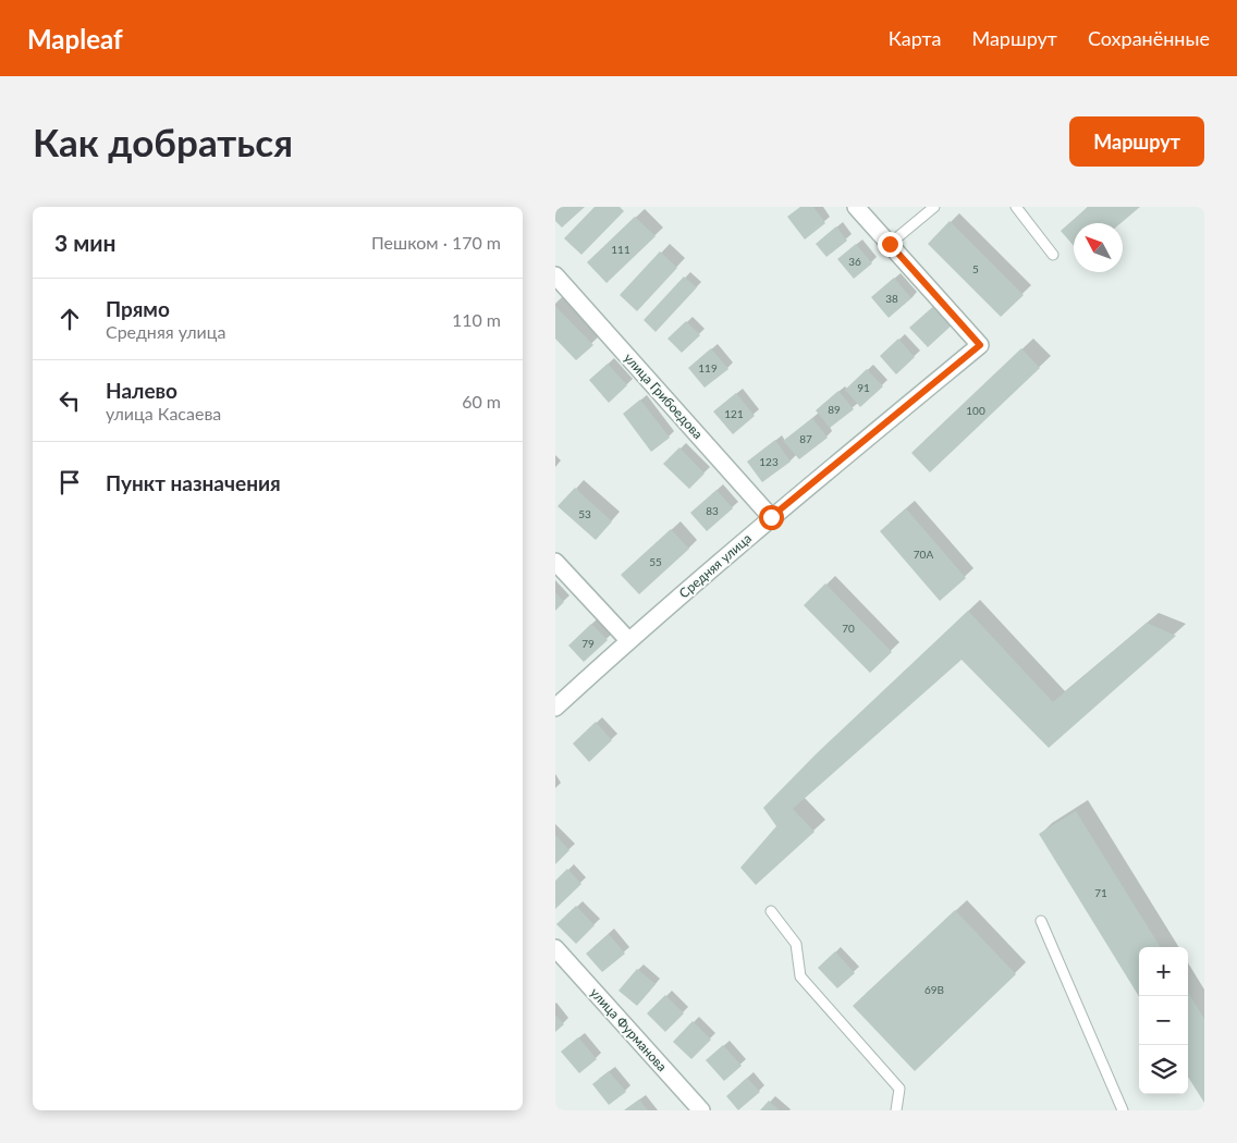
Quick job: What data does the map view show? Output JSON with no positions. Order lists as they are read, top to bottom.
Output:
{
  "streets": {
    "street": ["улица Грибоедова", "Средняя улица", "улица Фурманова"]
  },
  "crossings": [
    ["улица Грибоедова", "Средняя улица"]
  ],
  "house_numbers": [
    "111",
    "36",
    "5",
    "38",
    "119",
    "91",
    "89",
    "100",
    "121",
    "87",
    "123",
    "83",
    "53",
    "70А",
    "55",
    "70",
    "79",
    "71",
    "69В"
  ],
  "north": "top left",
  "page": {
    "header": "Mapleaf",
    "nav": ["Карта", "Маршрут", "Сохранённые"],
    "buttons": "Маршрут",
    "title": "Как добраться",
    "heading": ["3 мин", "Пешком · 170 m"],
    "list": [
      ["Прямо", "Средняя улица", "110 m"],
      ["Налево", "улица Касаева", "60 m"],
      "Пункт назначения"
    ],
    "map_buttons": ["+", "−"]
  }
}
